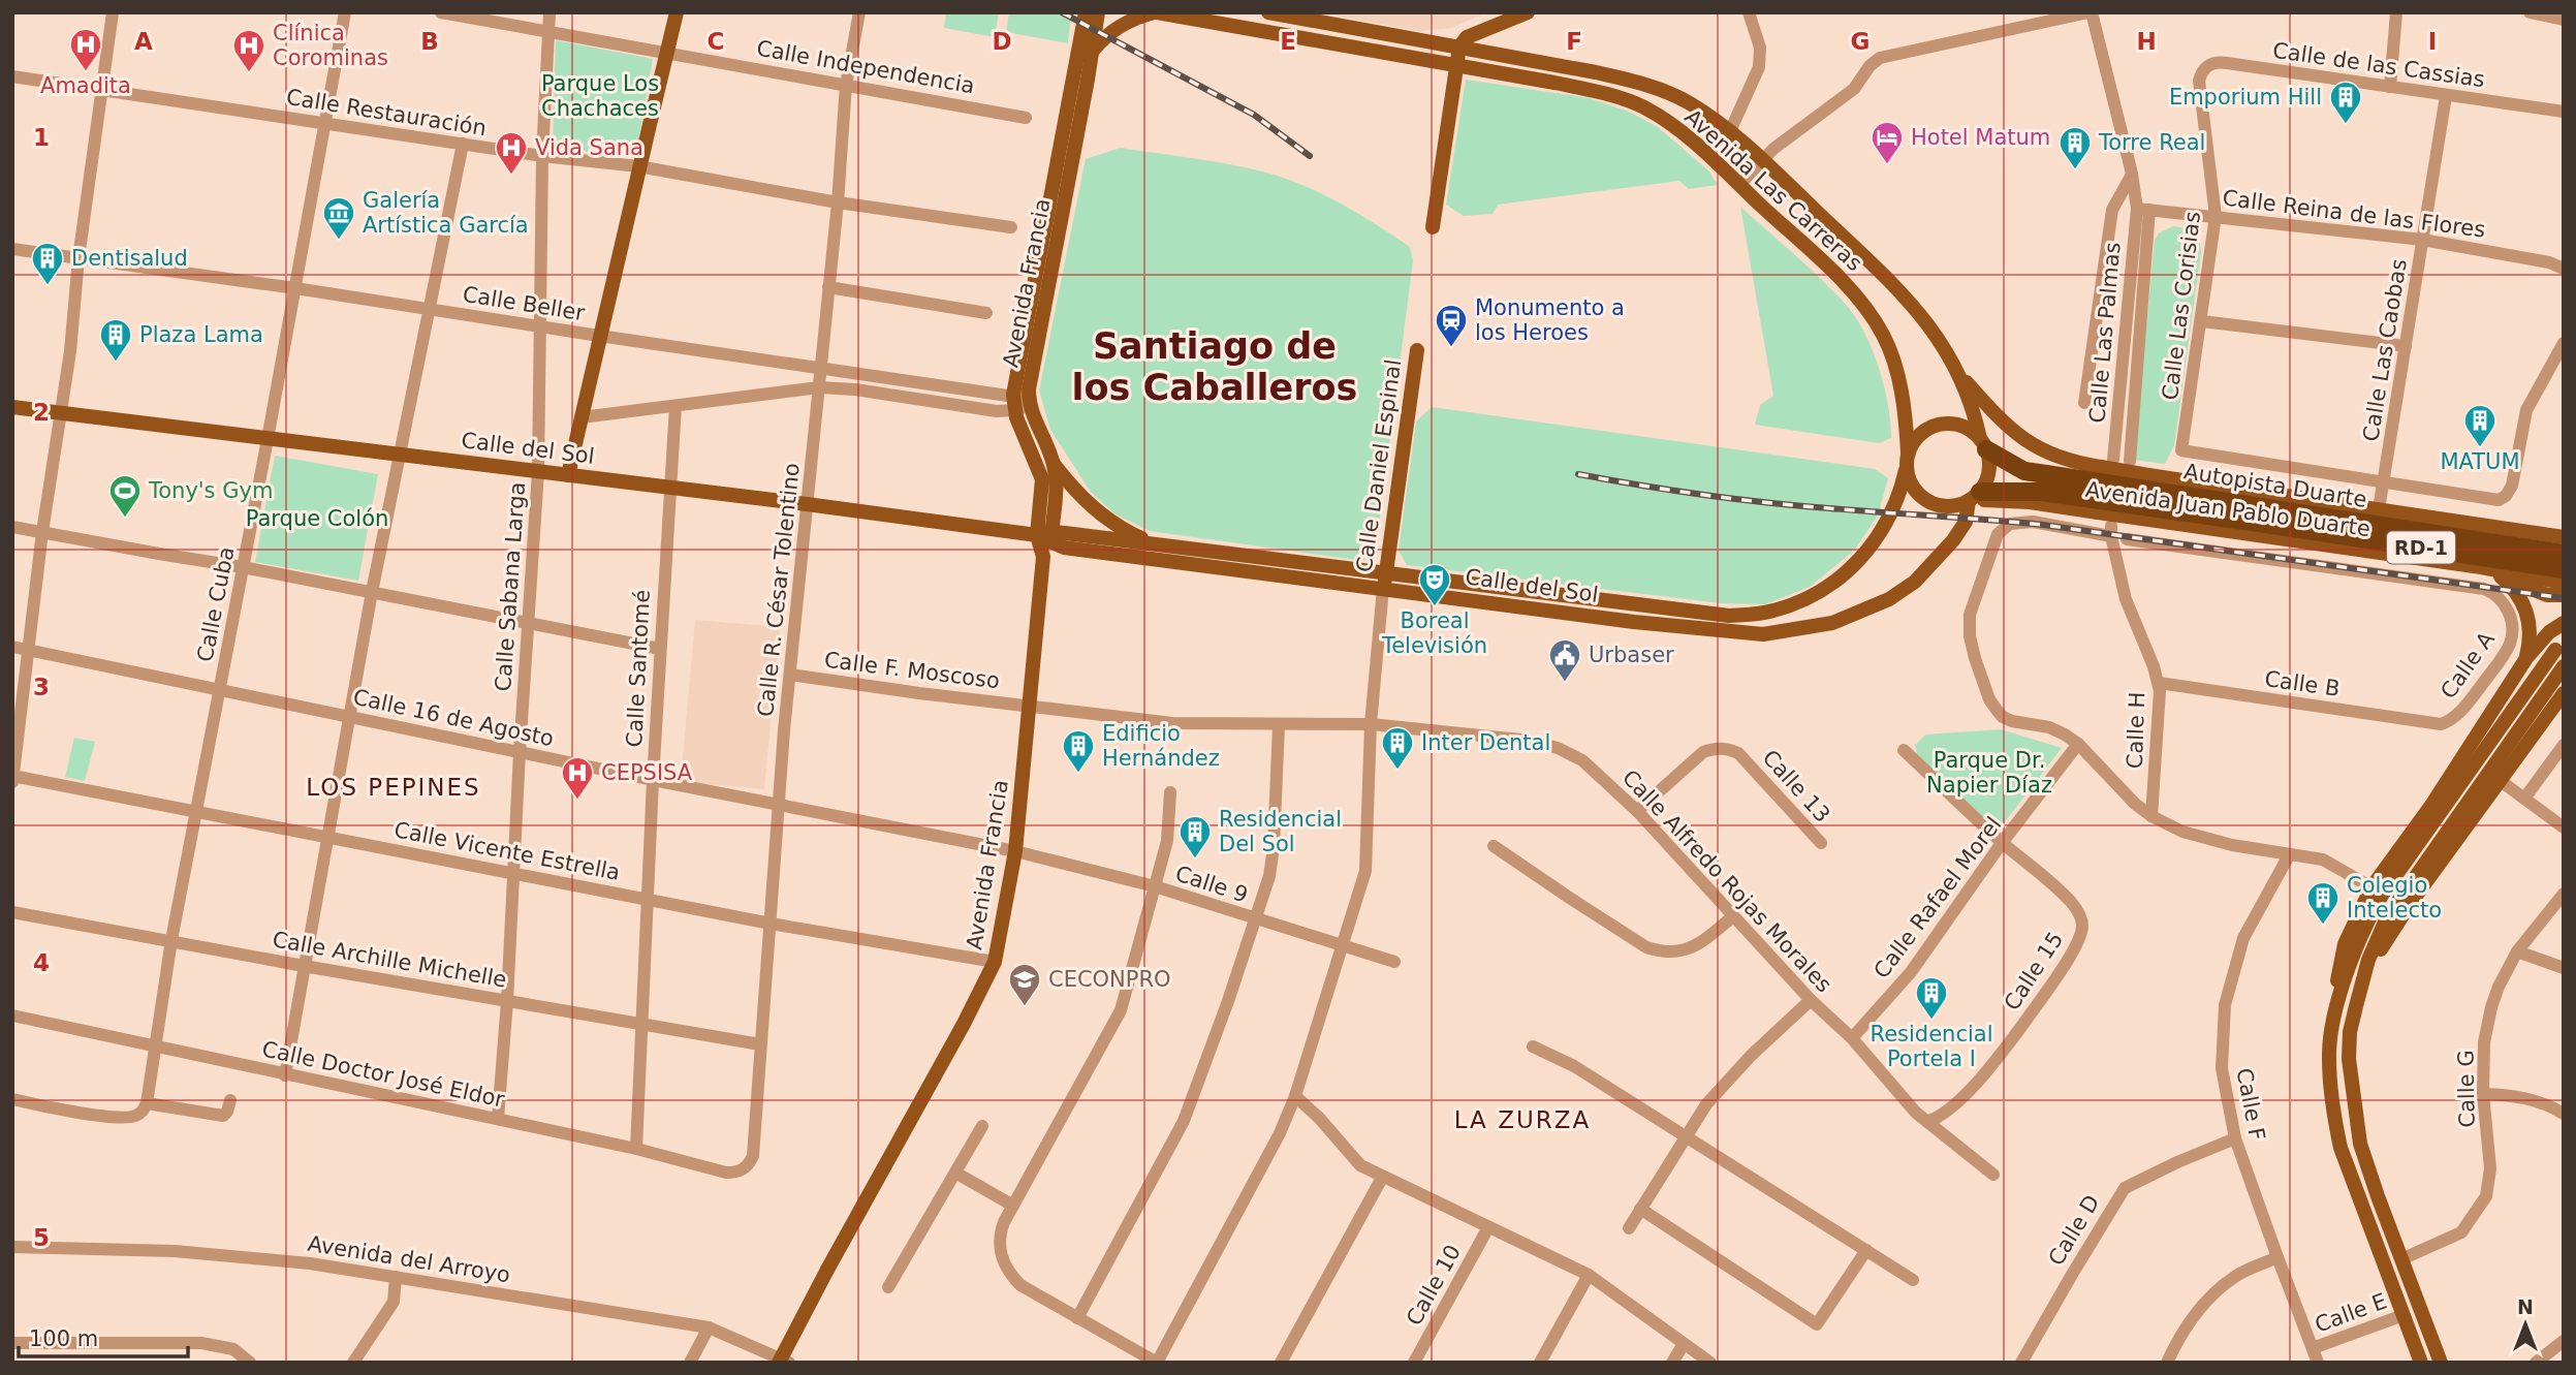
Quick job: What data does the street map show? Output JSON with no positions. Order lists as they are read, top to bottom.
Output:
{
  "streets": {
    "highway": ["Autopista Duarte", "RD-1"],
    "main road": [
      "Avenida Las Carreras",
      "Avenida Francia",
      "Calle del Sol",
      "Calle Daniel Espinal",
      "Avenida Juan Pablo Duarte"
    ],
    "street": [
      "Calle de las Cassias",
      "Calle Independencia",
      "Calle Restauración",
      "Calle Reina de las Flores",
      "Calle Beller",
      "Calle Las Corisias",
      "Calle Las Palmas",
      "Calle Las Caobas",
      "Calle Sabana Larga",
      "Calle R. César Tolentino",
      "Calle Cuba",
      "Calle A",
      "Calle Santomé",
      "Calle F. Moscoso",
      "Calle B",
      "Calle 16 de Agosto",
      "Calle H",
      "Calle 13",
      "Calle Vicente Estrella",
      "Calle Alfredo Rojas Morales",
      "Calle 9",
      "Calle Rafael Morel",
      "Calle Archille Michelle",
      "Calle 15",
      "Calle Doctor José Eldor",
      "Calle G",
      "Calle F",
      "Calle D",
      "Avenida del Arroyo",
      "Calle 10",
      "Calle E"
    ]
  },
  "crossings": [
    ["Calle de las Cassias", "Calle Las Corisias"],
    ["Calle de las Cassias", "Calle Las Caobas"],
    ["Calle Independencia", "Calle Sabana Larga"],
    ["Calle Independencia", "Calle R. César Tolentino"],
    ["Calle Restauración", "Calle Sabana Larga"],
    ["Calle Restauración", "Calle R. César Tolentino"],
    ["Calle Restauración", "Calle Cuba"],
    ["Avenida Las Carreras", "Calle del Sol"],
    ["Avenida Las Carreras", "Autopista Duarte"],
    ["Avenida Las Carreras", "Avenida Juan Pablo Duarte"],
    ["Calle Reina de las Flores", "Calle Las Corisias"],
    ["Calle Reina de las Flores", "Calle Las Palmas"],
    ["Calle Reina de las Flores", "Calle Las Caobas"],
    ["Avenida Francia", "Calle Beller"],
    ["Avenida Francia", "Calle del Sol"],
    ["Avenida Francia", "Calle F. Moscoso"],
    ["Avenida Francia", "Calle 16 de Agosto"],
    ["Avenida Francia", "Calle Vicente Estrella"],
    ["Avenida Francia", "Calle Alfredo Rojas Morales"],
    ["Avenida Francia", "Calle 9"],
    ["Calle Beller", "Calle Sabana Larga"],
    ["Calle Beller", "Calle R. César Tolentino"],
    ["Calle Beller", "Calle Cuba"],
    ["Calle Las Corisias", "Calle Las Caobas"],
    ["Calle Las Palmas", "Avenida Juan Pablo Duarte"],
    ["Calle Las Caobas", "Avenida Juan Pablo Duarte"],
    ["Calle del Sol", "Calle Daniel Espinal"],
    ["Calle del Sol", "Autopista Duarte"],
    ["Calle del Sol", "Avenida Juan Pablo Duarte"],
    ["Calle del Sol", "Calle Sabana Larga"],
    ["Calle del Sol", "Calle R. César Tolentino"],
    ["Calle del Sol", "Calle Cuba"],
    ["Calle del Sol", "Calle Santomé"],
    ["Autopista Duarte", "Avenida Juan Pablo Duarte"],
    ["Calle Sabana Larga", "Calle 16 de Agosto"],
    ["Calle Sabana Larga", "Calle Vicente Estrella"],
    ["Calle Sabana Larga", "Calle Archille Michelle"],
    ["Calle Sabana Larga", "Calle Doctor José Eldor"],
    ["Calle R. César Tolentino", "Calle F. Moscoso"],
    ["Calle R. César Tolentino", "Calle 16 de Agosto"],
    ["Calle R. César Tolentino", "Calle Vicente Estrella"],
    ["Calle R. César Tolentino", "Calle Archille Michelle"],
    ["Calle R. César Tolentino", "Calle Doctor José Eldor"],
    ["Calle Cuba", "Calle 16 de Agosto"],
    ["Calle Cuba", "Calle Vicente Estrella"],
    ["Calle Cuba", "Calle Archille Michelle"],
    ["Calle Cuba", "Calle Doctor José Eldor"],
    ["Calle A", "Calle B"],
    ["Calle A", "Calle H"],
    ["Calle Santomé", "Calle 16 de Agosto"],
    ["Calle Santomé", "Calle Vicente Estrella"],
    ["Calle Santomé", "Calle Archille Michelle"],
    ["Calle Santomé", "Calle Doctor José Eldor"],
    ["Calle F. Moscoso", "Calle Alfredo Rojas Morales"],
    ["Calle B", "Calle H"],
    ["Calle 16 de Agosto", "Calle 9"],
    ["Calle 13", "Calle Alfredo Rojas Morales"],
    ["Calle Alfredo Rojas Morales", "Calle Rafael Morel"],
    ["Calle Alfredo Rojas Morales", "Calle 15"],
    ["Calle Rafael Morel", "Calle 15"],
    ["Calle F", "Calle D"],
    ["Calle F", "Calle E"]
  ],
  "districts": ["Santiago de los Caballeros", "LOS PEPINES", "LA ZURZA"],
  "parks": ["Parque Los Chachaces", "Parque Colón", "Parque Dr. Napier Díaz"],
  "places": {
    "hospital": [
      "Amadita",
      "Clínica Corominas",
      "Vida Sana",
      "CEPSISA"
    ],
    "building": [
      "Emporium Hill",
      "Torre Real",
      "Dentisalud",
      "Plaza Lama",
      "MATUM",
      "Inter Dental",
      "Edificio Hernández",
      "Residencial Del Sol",
      "Colegio Intelecto",
      "Residencial Portela I"
    ],
    "hotel": ["Hotel Matum"],
    "museum": ["Galería Artística García"],
    "station": ["Monumento a los Heroes"],
    "sports": ["Tony's Gym"],
    "theatre": ["Boreal Televisión"],
    "public building": ["Urbaser"],
    "school or university": ["CECONPRO"]
  },
  "scale_bar": "100 m",
  "north": "top",
  "grid": {
    "columns": [
      "A",
      "B",
      "C",
      "D",
      "E",
      "F",
      "G",
      "H",
      "I"
    ],
    "rows": [
      "1",
      "2",
      "3",
      "4",
      "5"
    ]
  }
}
